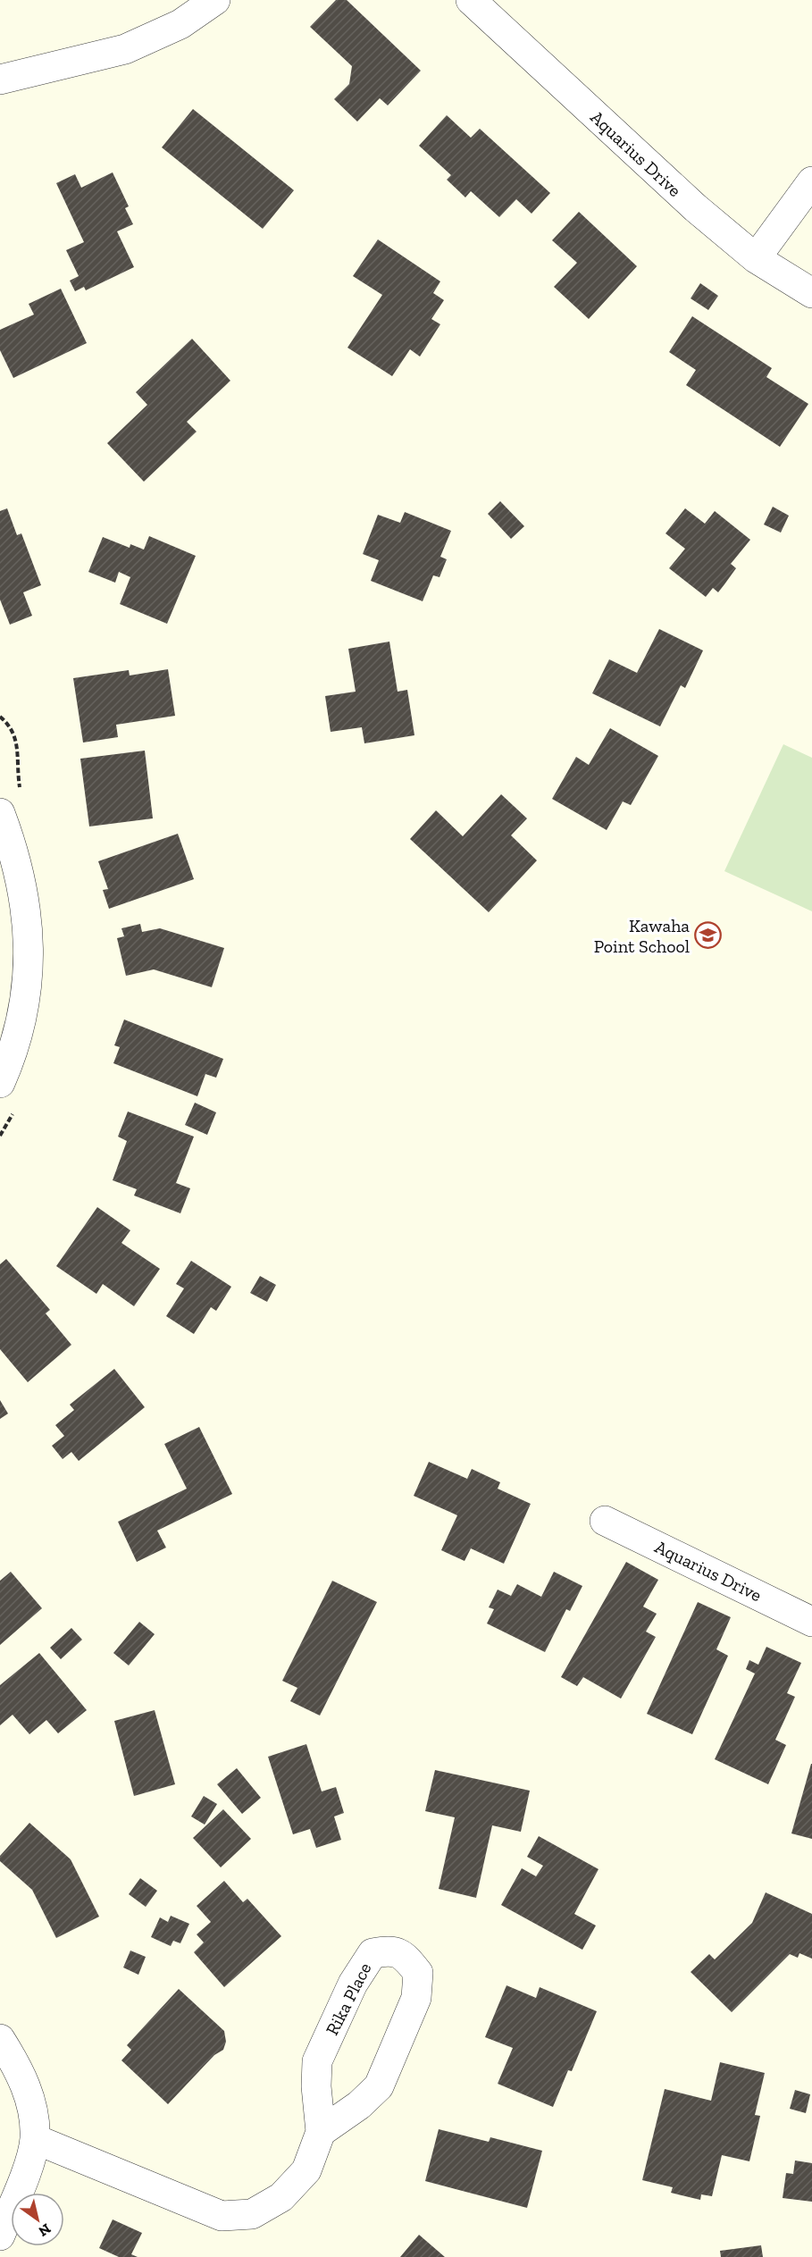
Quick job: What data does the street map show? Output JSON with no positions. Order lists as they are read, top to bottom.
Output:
{
  "streets": {
    "street": ["Aquarius Drive", "Rika Place"]
  },
  "places": {
    "school or university": ["Kawaha Point School"]
  },
  "north": "bottom right"
}
